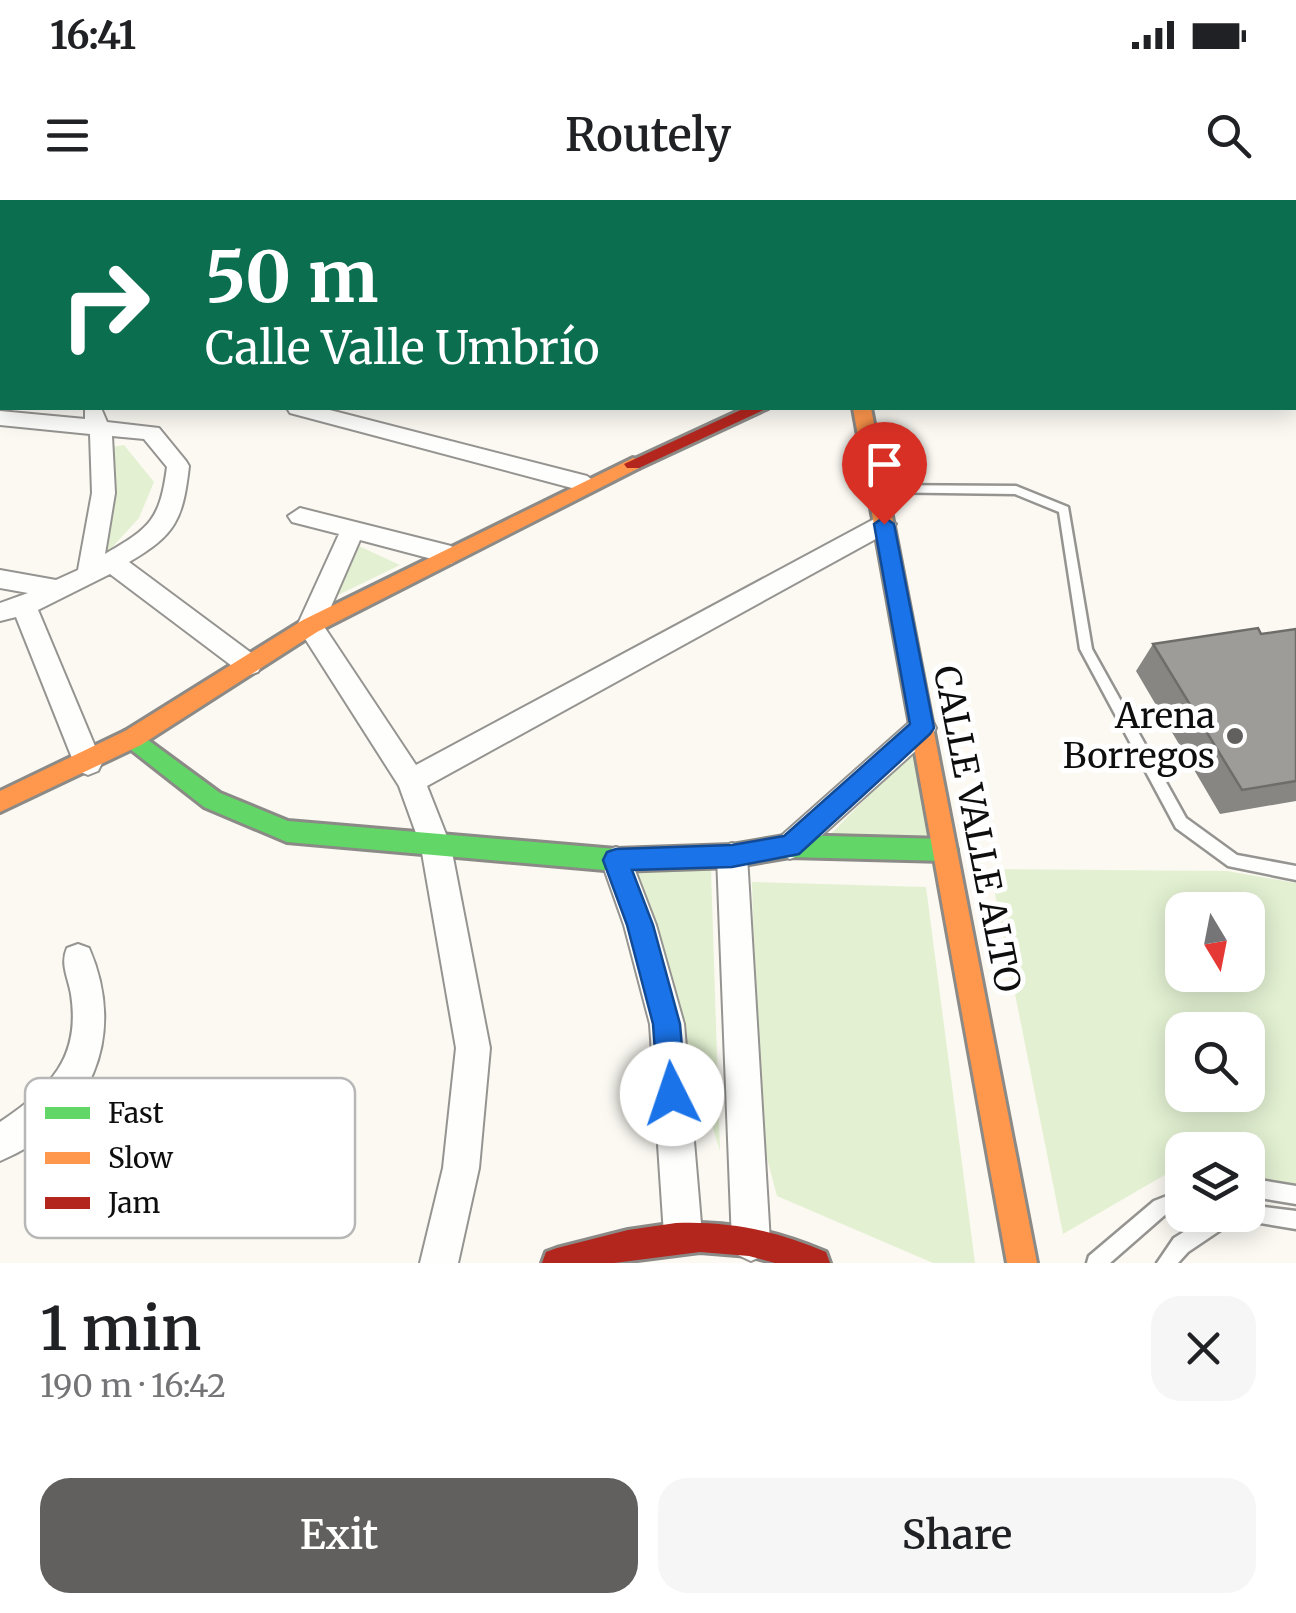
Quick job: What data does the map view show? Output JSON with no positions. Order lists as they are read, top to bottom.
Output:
{
  "streets": {
    "street": ["CALLE VALLE ALTO"]
  },
  "places": ["Arena Borregos"],
  "legend": ["Fast", "Slow", "Jam"],
  "north": "bottom",
  "page": {
    "status": "16:41",
    "header": "Routely",
    "turn": ["50 m", "Calle Valle Umbrío"],
    "heading": ["1 min", "190 m · 16:42"],
    "buttons": ["Exit", "Share"]
  }
}
